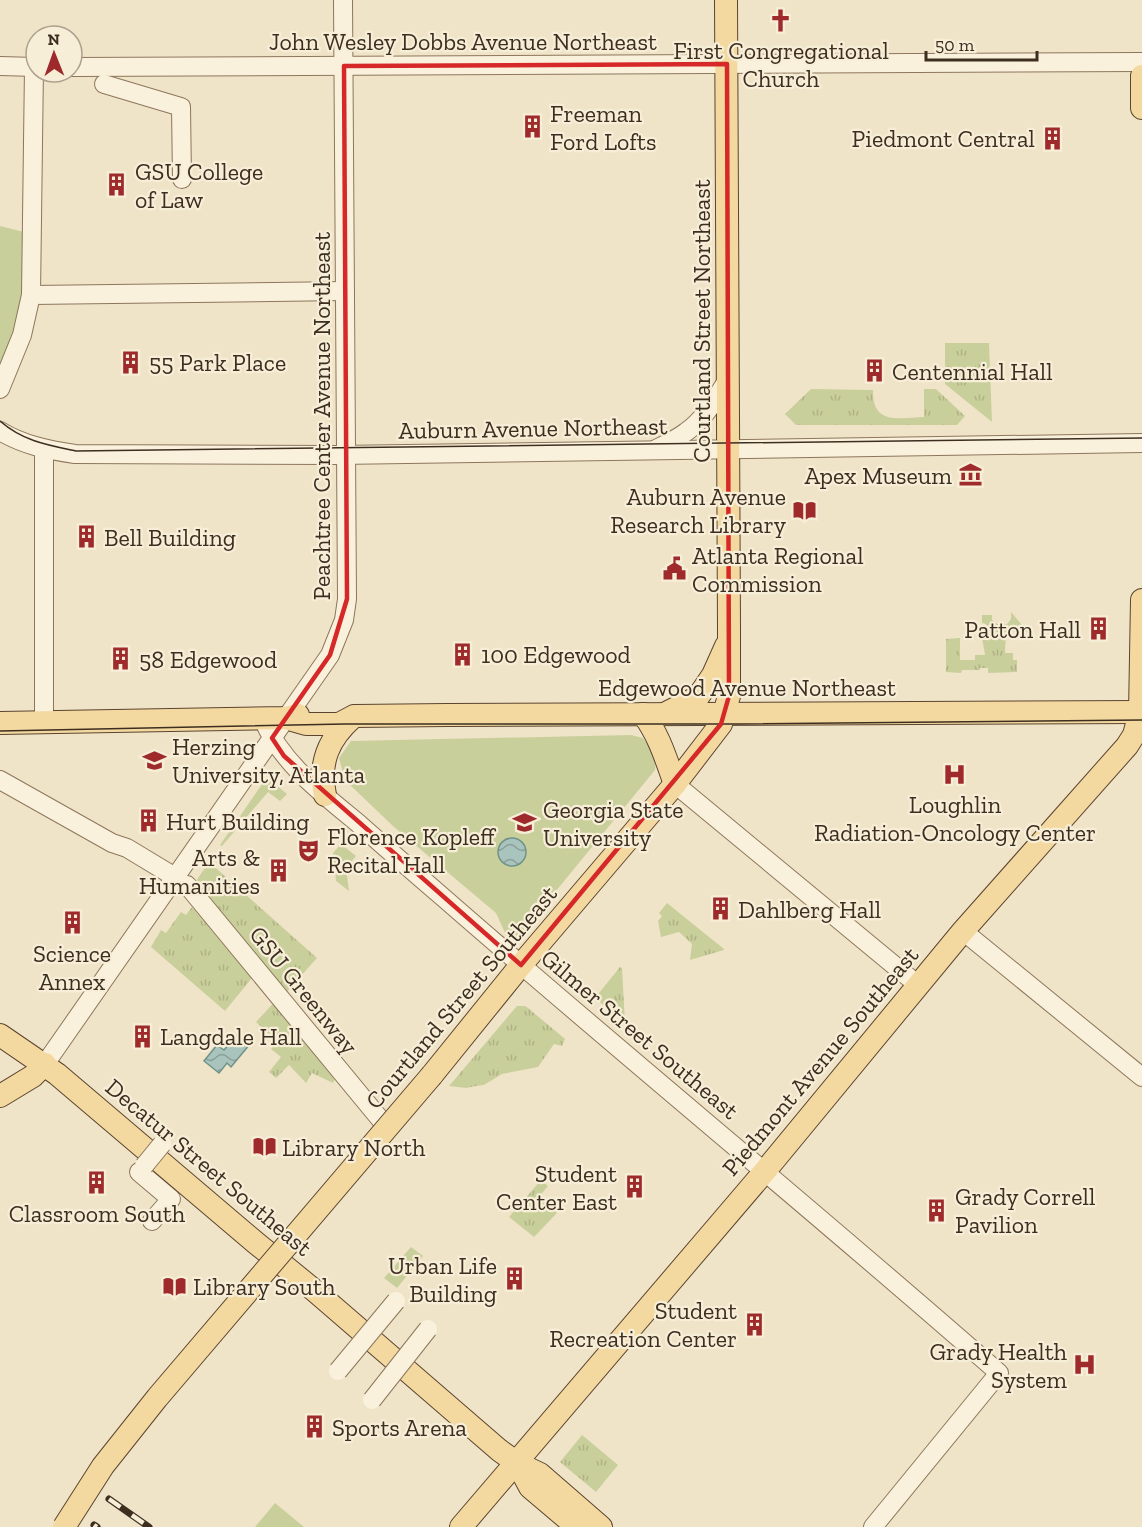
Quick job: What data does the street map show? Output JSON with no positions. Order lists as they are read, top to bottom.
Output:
{
  "streets": {
    "main road": [
      "Courtland Street Northeast",
      "Edgewood Avenue Northeast",
      "Courtland Street Southeast",
      "Piedmont Avenue Southeast",
      "Decatur Street Southeast"
    ],
    "street": [
      "John Wesley Dobbs Avenue Northeast",
      "Peachtree Center Avenue Northeast",
      "Auburn Avenue Northeast",
      "GSU Greenway",
      "Gilmer Street Southeast"
    ]
  },
  "crossings": [
    ["John Wesley Dobbs Avenue Northeast", "Courtland Street Northeast"],
    ["John Wesley Dobbs Avenue Northeast", "Peachtree Center Avenue Northeast"],
    ["Courtland Street Northeast", "Auburn Avenue Northeast"],
    ["Courtland Street Northeast", "Edgewood Avenue Northeast"],
    ["Courtland Street Northeast", "Courtland Street Southeast"],
    ["Peachtree Center Avenue Northeast", "Auburn Avenue Northeast"],
    ["Peachtree Center Avenue Northeast", "Edgewood Avenue Northeast"],
    ["Peachtree Center Avenue Northeast", "GSU Greenway"],
    ["Peachtree Center Avenue Northeast", "Gilmer Street Southeast"],
    ["Peachtree Center Avenue Northeast", "Decatur Street Southeast"],
    ["Edgewood Avenue Northeast", "Courtland Street Southeast"],
    ["Edgewood Avenue Northeast", "Gilmer Street Southeast"],
    ["Edgewood Avenue Northeast", "Piedmont Avenue Southeast"],
    ["Courtland Street Southeast", "Gilmer Street Southeast"],
    ["Gilmer Street Southeast", "Piedmont Avenue Southeast"],
    ["Piedmont Avenue Southeast", "Decatur Street Southeast"]
  ],
  "places": {
    "church": ["First Congregational Church"],
    "building": [
      "Freeman Ford Lofts",
      "Piedmont Central",
      "GSU College of Law",
      "55 Park Place",
      "Centennial Hall",
      "Bell Building",
      "Patton Hall",
      "100 Edgewood",
      "58 Edgewood",
      "Hurt Building",
      "Arts & Humanities",
      "Dahlberg Hall",
      "Science Annex",
      "Langdale Hall",
      "Classroom South",
      "Student Center East",
      "Grady Correll Pavilion",
      "Urban Life Building",
      "Student Recreation Center",
      "Sports Arena"
    ],
    "museum": ["Apex Museum"],
    "library": ["Auburn Avenue Research Library", "Library North", "Library South"],
    "public building": ["Atlanta Regional Commission"],
    "school or university": ["Herzing University, Atlanta", "Georgia State University"],
    "hospital": ["Loughlin Radiation-Oncology Center", "Grady Health System"],
    "theatre": ["Florence Kopleff Recital Hall"]
  },
  "scale_bar": "50 m",
  "north": "top"
}
